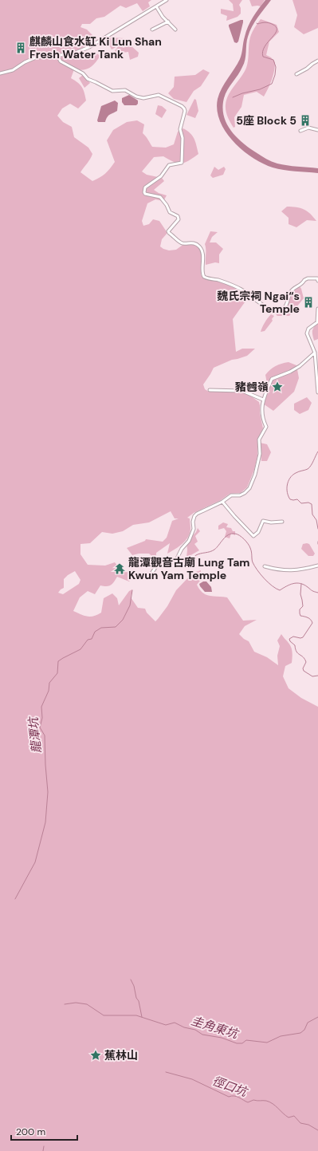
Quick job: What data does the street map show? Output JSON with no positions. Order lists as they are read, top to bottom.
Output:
{
  "water": ["龍潭坑", "圭角東坑", "徑口坑"],
  "places": {
    "building": ["麒麟山食水缸 Ki Lun Shan Fresh Water Tank", "5座 Block 5", "魏氏宗祠 Ngai“s Temple"],
    "place": ["豬乸嶺", "蕉林山"],
    "temple": ["龍潭觀音古廟 Lung Tam Kwun Yam Temple"]
  },
  "scale_bar": "200 m"
}
